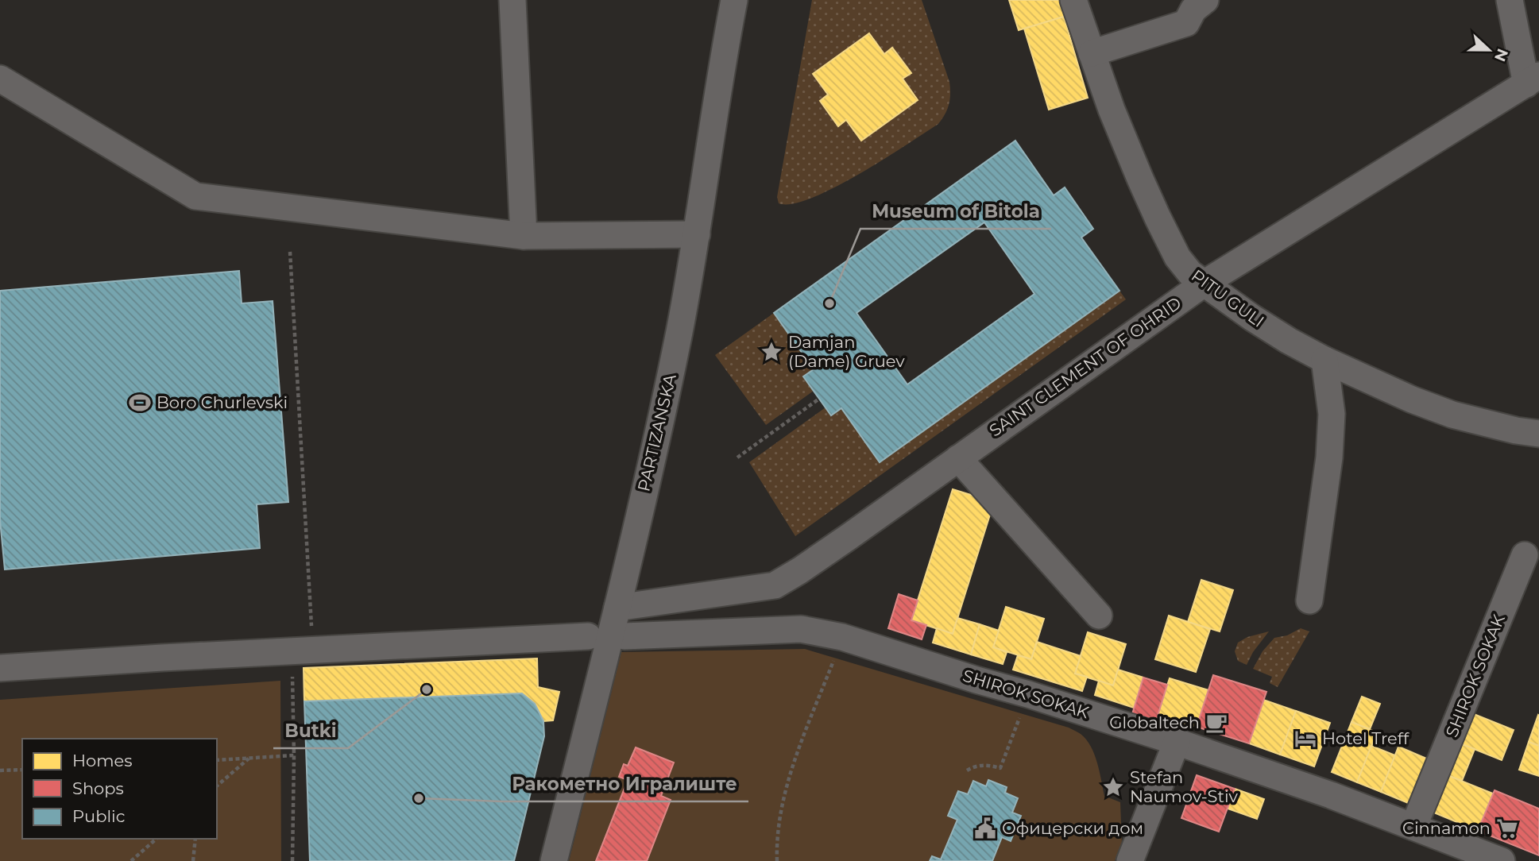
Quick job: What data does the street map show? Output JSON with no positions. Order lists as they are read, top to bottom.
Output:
{
  "streets": {
    "street": [
      "PITU GULI",
      "SAINT CLEMENT OF OHRID",
      "PARTIZANSKA",
      "SHIROK SOKAK"
    ]
  },
  "crossings": [
    ["PITU GULI", "SAINT CLEMENT OF OHRID"],
    ["SAINT CLEMENT OF OHRID", "PARTIZANSKA"]
  ],
  "places": {
    "other": ["Museum of Bitola", "Butki", "Ракометно Игралиште"],
    "place": ["Damjan (Dame) Gruev", "Stefan Naumov-Stiv"],
    "sports": ["Boro Churlevski"],
    "cafe": ["Globaltech"],
    "hotel": ["Hotel Treff"],
    "public building": ["Офицерски дом"],
    "supermarket": ["Cinnamon"]
  },
  "legend": ["Homes", "Shops", "Public"],
  "north": "right"
}
